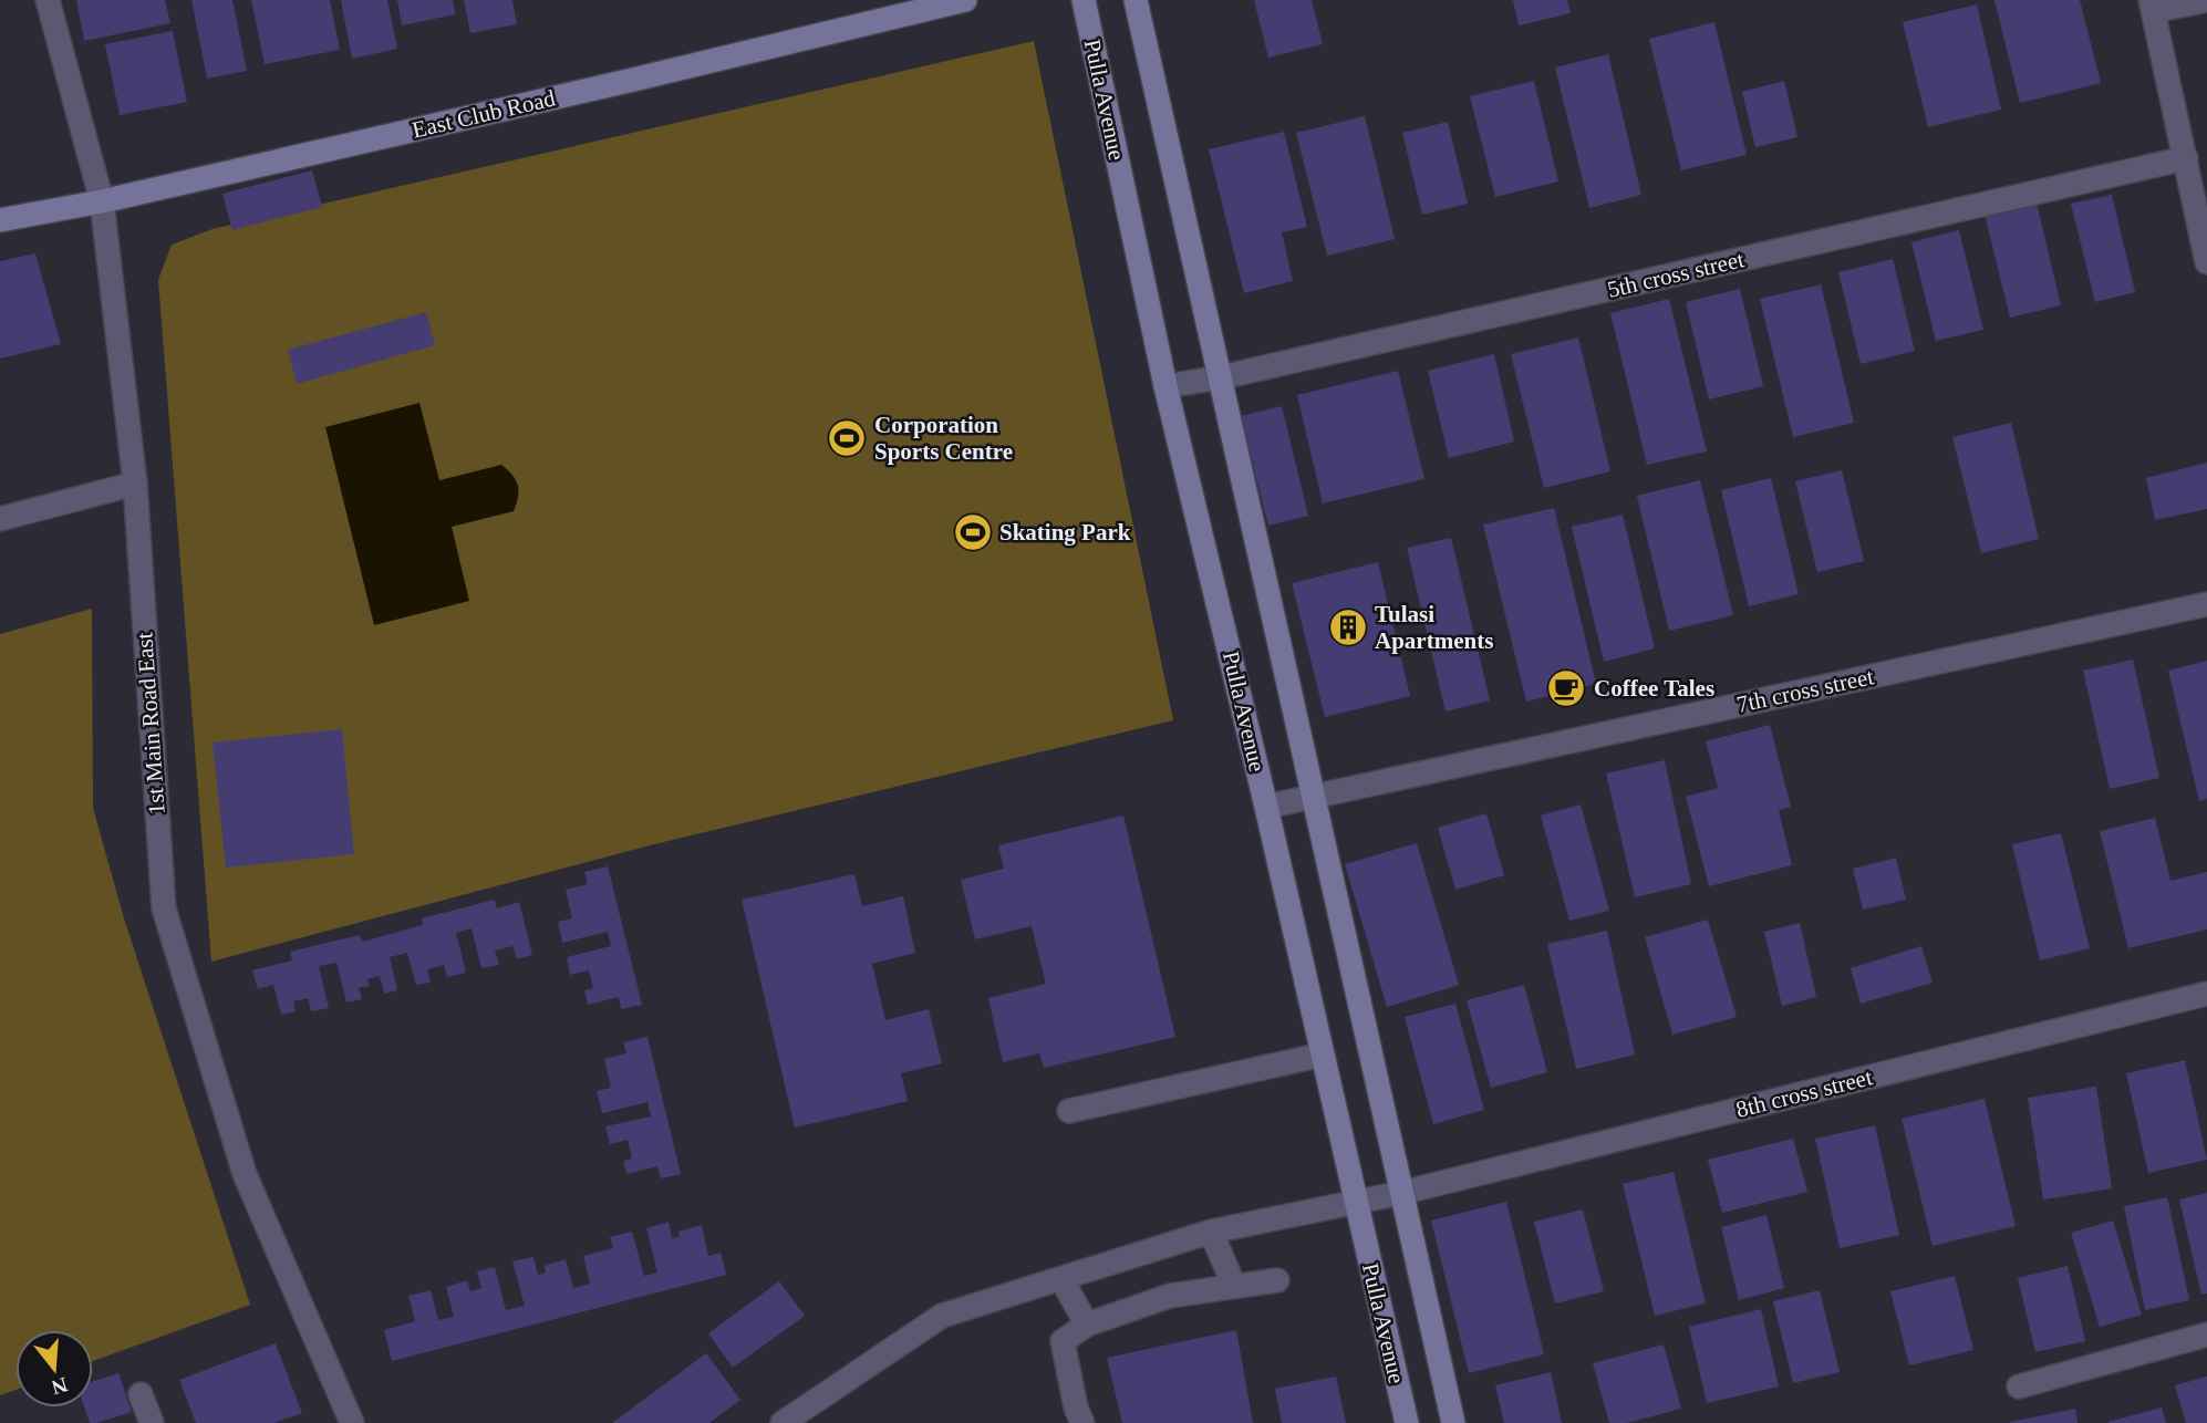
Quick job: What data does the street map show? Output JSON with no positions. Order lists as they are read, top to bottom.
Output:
{
  "streets": {
    "street": [
      "Pulla Avenue",
      "East Club Road",
      "5th cross street",
      "7th cross street",
      "1st Main Road East",
      "8th cross street"
    ]
  },
  "crossings": [
    ["Pulla Avenue", "5th cross street"],
    ["Pulla Avenue", "7th cross street"],
    ["Pulla Avenue", "8th cross street"],
    ["East Club Road", "1st Main Road East"]
  ],
  "places": {
    "sports": ["Corporation Sports Centre", "Skating Park"],
    "building": ["Tulasi Apartments"],
    "cafe": ["Coffee Tales"]
  },
  "north": "bottom"
}
